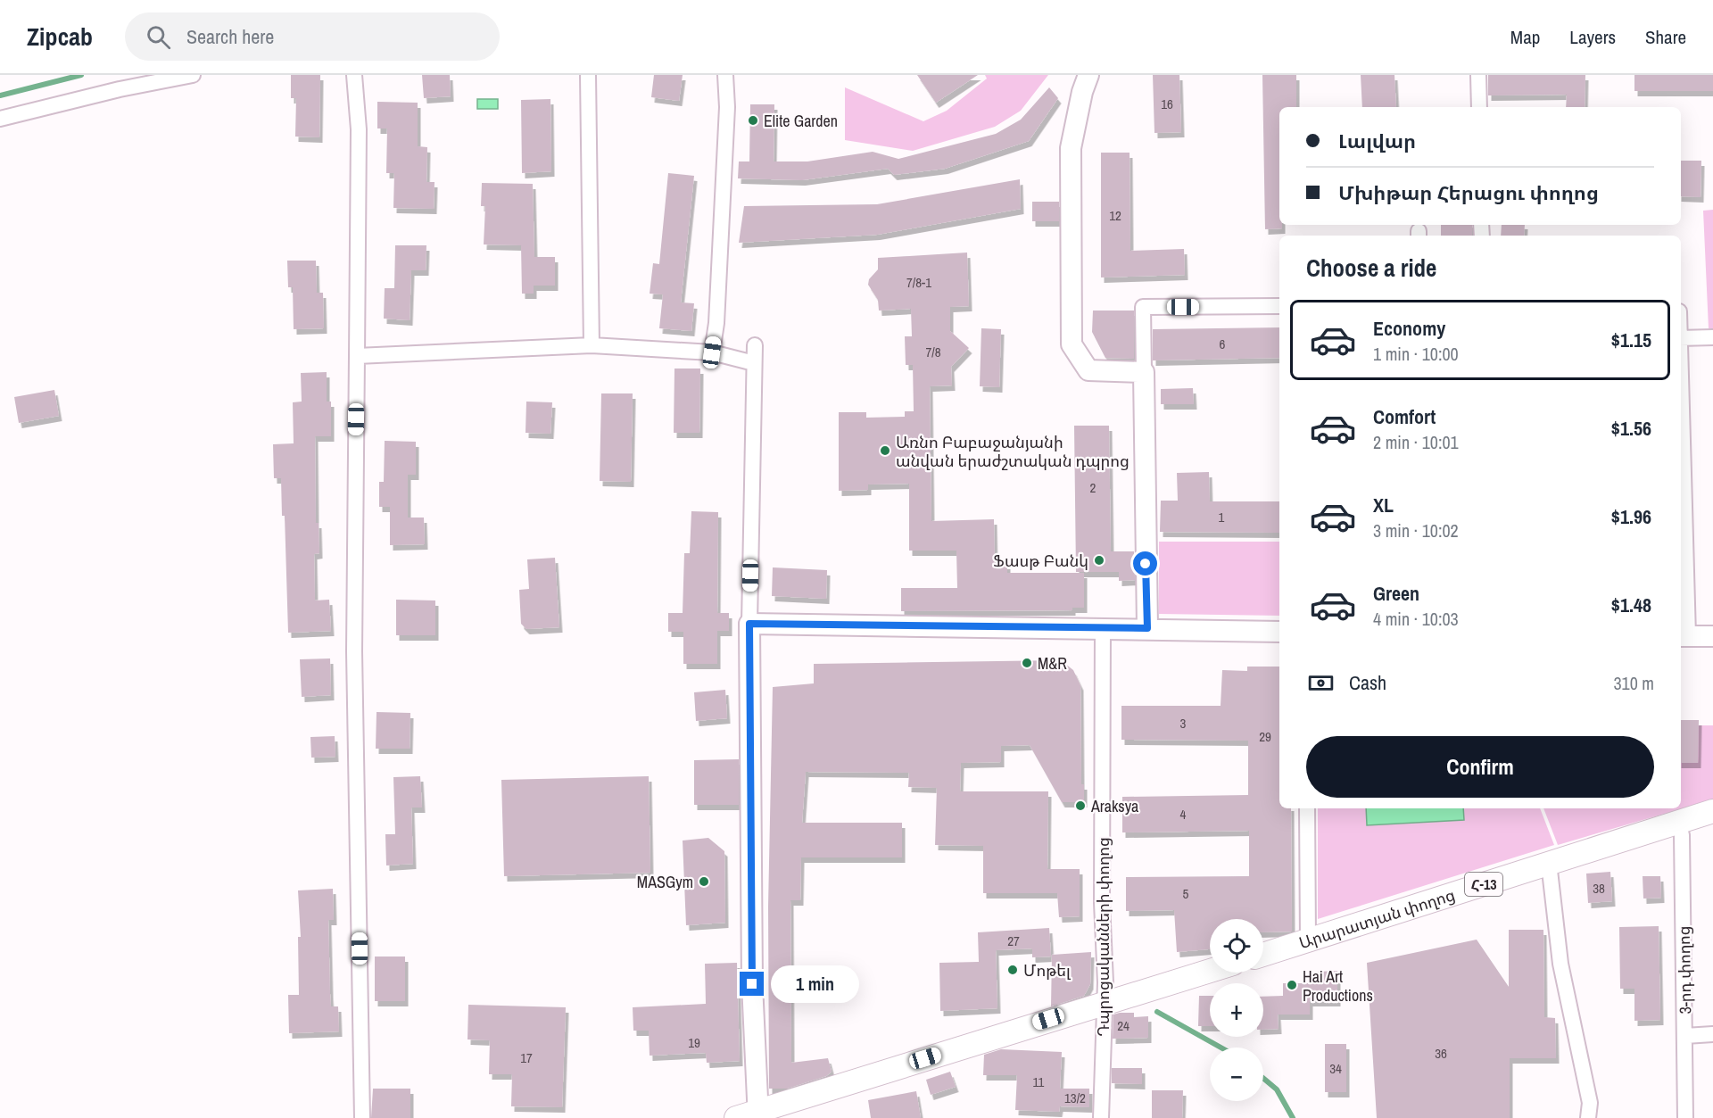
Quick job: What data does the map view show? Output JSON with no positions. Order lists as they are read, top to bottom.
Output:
{
  "streets": {
    "main road": ["Հ-13", "Արարատյան փողոց"],
    "street": ["Դպրոցականների փողոց", "3-րդ փողոց"]
  },
  "crossings": [
    ["Արարատյան փողոց", "3-րդ փողոց"]
  ],
  "places": [
    "Elite Garden",
    "Առնո Բաբաջանյանի անվան երաժշտական դպրոց",
    "Ֆասթ Բանկ",
    "M&R",
    "Araksya",
    "MASGym",
    "Մոթել",
    "Hai Art Productions"
  ],
  "house_numbers": [
    "16",
    "12",
    "7/8-1",
    "6",
    "7/8",
    "2",
    "1",
    "3",
    "29",
    "4",
    "38",
    "5",
    "27",
    "24",
    "19",
    "36",
    "17",
    "34",
    "11",
    "13/2"
  ],
  "page": {
    "header": "Zipcab",
    "search": "Search here",
    "nav": ["Map", "Layers", "Share"],
    "banner": ["Լալվար", "Մխիթար Հերացու փողոց"],
    "heading": "Choose a ride",
    "list": [
      {
        "name": "Economy",
        "note": "1 min · 10:00",
        "value": "$1.15"
      },
      {
        "name": "Comfort",
        "note": "2 min · 10:01",
        "value": "$1.56"
      },
      {
        "name": "XL",
        "note": "3 min · 10:02",
        "value": "$1.96"
      },
      {
        "name": "Green",
        "note": "4 min · 10:03",
        "value": "$1.48"
      }
    ],
    "pay": ["Cash", "310 m"],
    "buttons": "Confirm",
    "map_buttons": ["+", "−"],
    "bubble": "1 min"
  }
}
